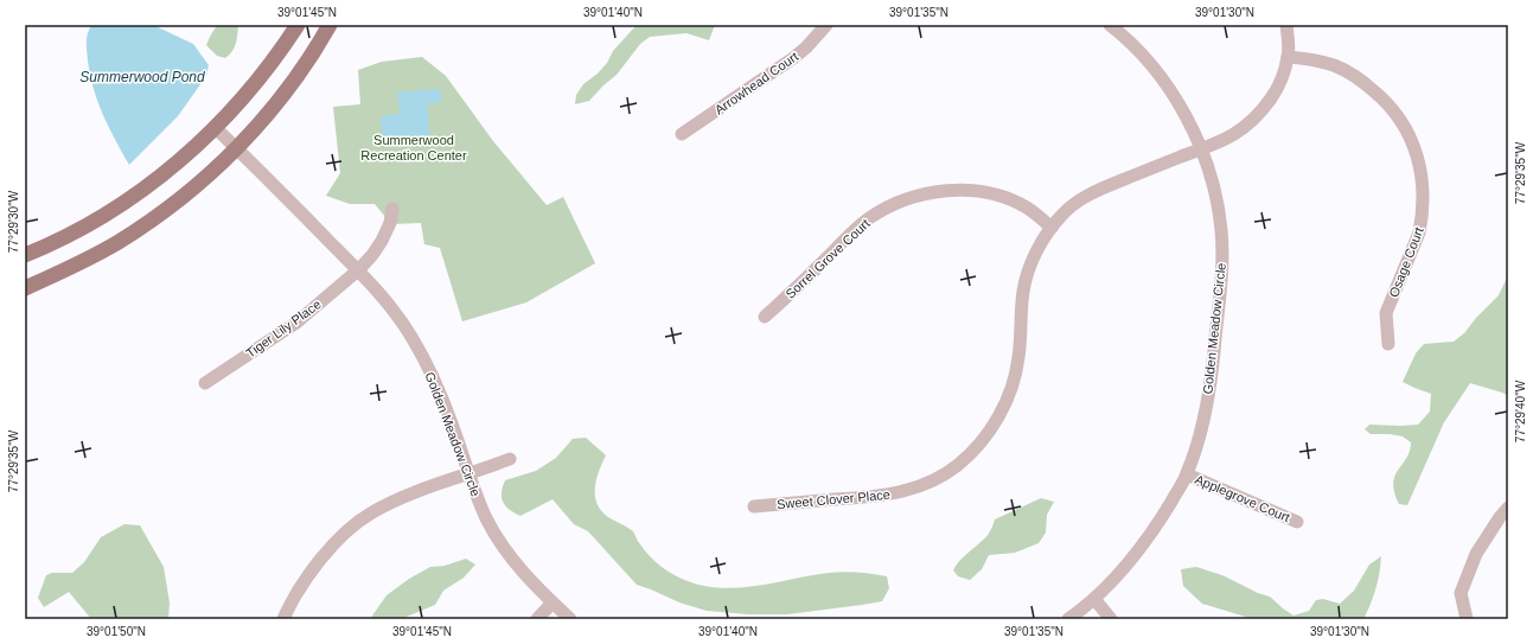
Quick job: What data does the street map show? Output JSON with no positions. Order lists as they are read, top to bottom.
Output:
{
  "streets": {
    "street": [
      "Arrowhead Court",
      "Sorrel Grove Court",
      "Osage Court",
      "Tiger Lily Place",
      "Golden Meadow Circle",
      "Applegrove Court",
      "Sweet Clover Place"
    ]
  },
  "crossings": [
    ["Sorrel Grove Court", "Sweet Clover Place"],
    ["Osage Court", "Sweet Clover Place"],
    ["Tiger Lily Place", "Golden Meadow Circle"],
    ["Golden Meadow Circle", "Applegrove Court"],
    ["Golden Meadow Circle", "Sweet Clover Place"]
  ],
  "water": ["Summerwood Pond"],
  "parks": ["Summerwood Recreation Center"],
  "coordinates": [
    "39°01'45\"N",
    "39°01'40\"N",
    "39°01'35\"N",
    "39°01'30\"N",
    "77°29'35\"W",
    "77°29'30\"W",
    "77°29'40\"W",
    "39°01'50\"N"
  ]
}
